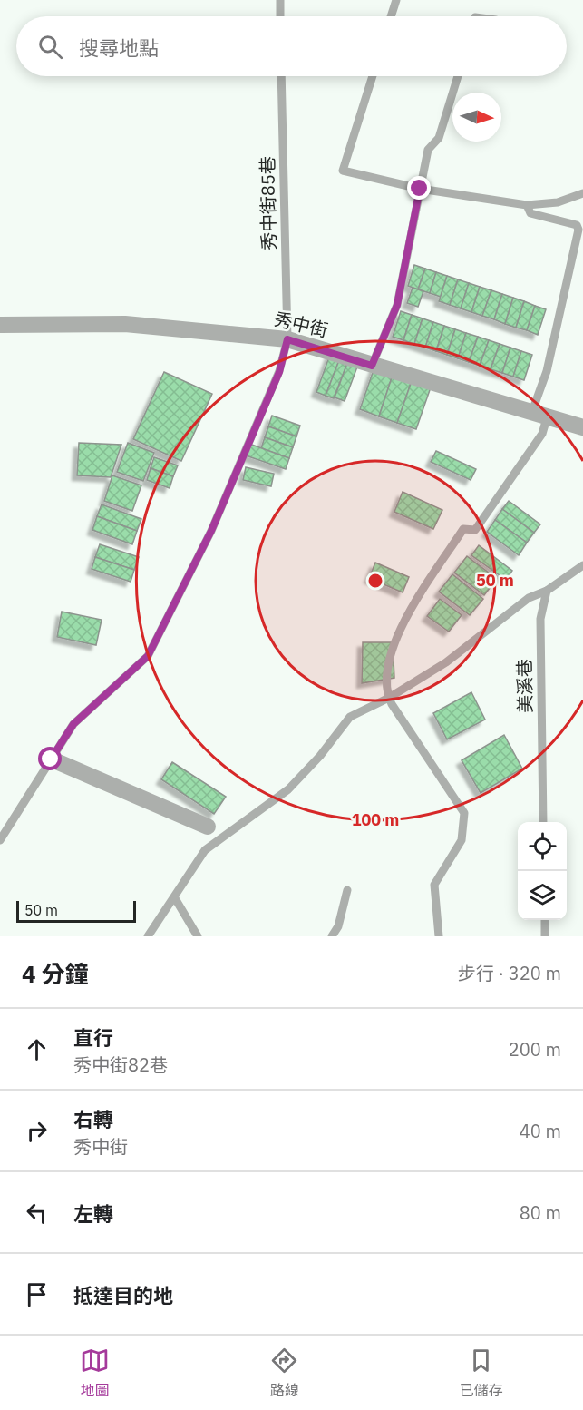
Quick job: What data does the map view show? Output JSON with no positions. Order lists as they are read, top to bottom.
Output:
{
  "streets": {
    "street": ["秀中街"],
    "lane": ["秀中街85巷", "美溪巷"]
  },
  "crossings": [
    ["秀中街85巷", "秀中街"]
  ],
  "scale_bar": "50 m",
  "north": "right",
  "page": {
    "search": "搜尋地點",
    "scale": "50 m",
    "heading": ["4 分鐘", "步行 · 320 m"],
    "list": [
      ["直行", "秀中街82巷", "200 m"],
      ["右轉", "秀中街", "40 m"],
      ["左轉", "80 m"],
      "抵達目的地"
    ],
    "nav": ["地圖", "路線", "已儲存"]
  },
  "rings": ["50 m", "100 m"]
}
